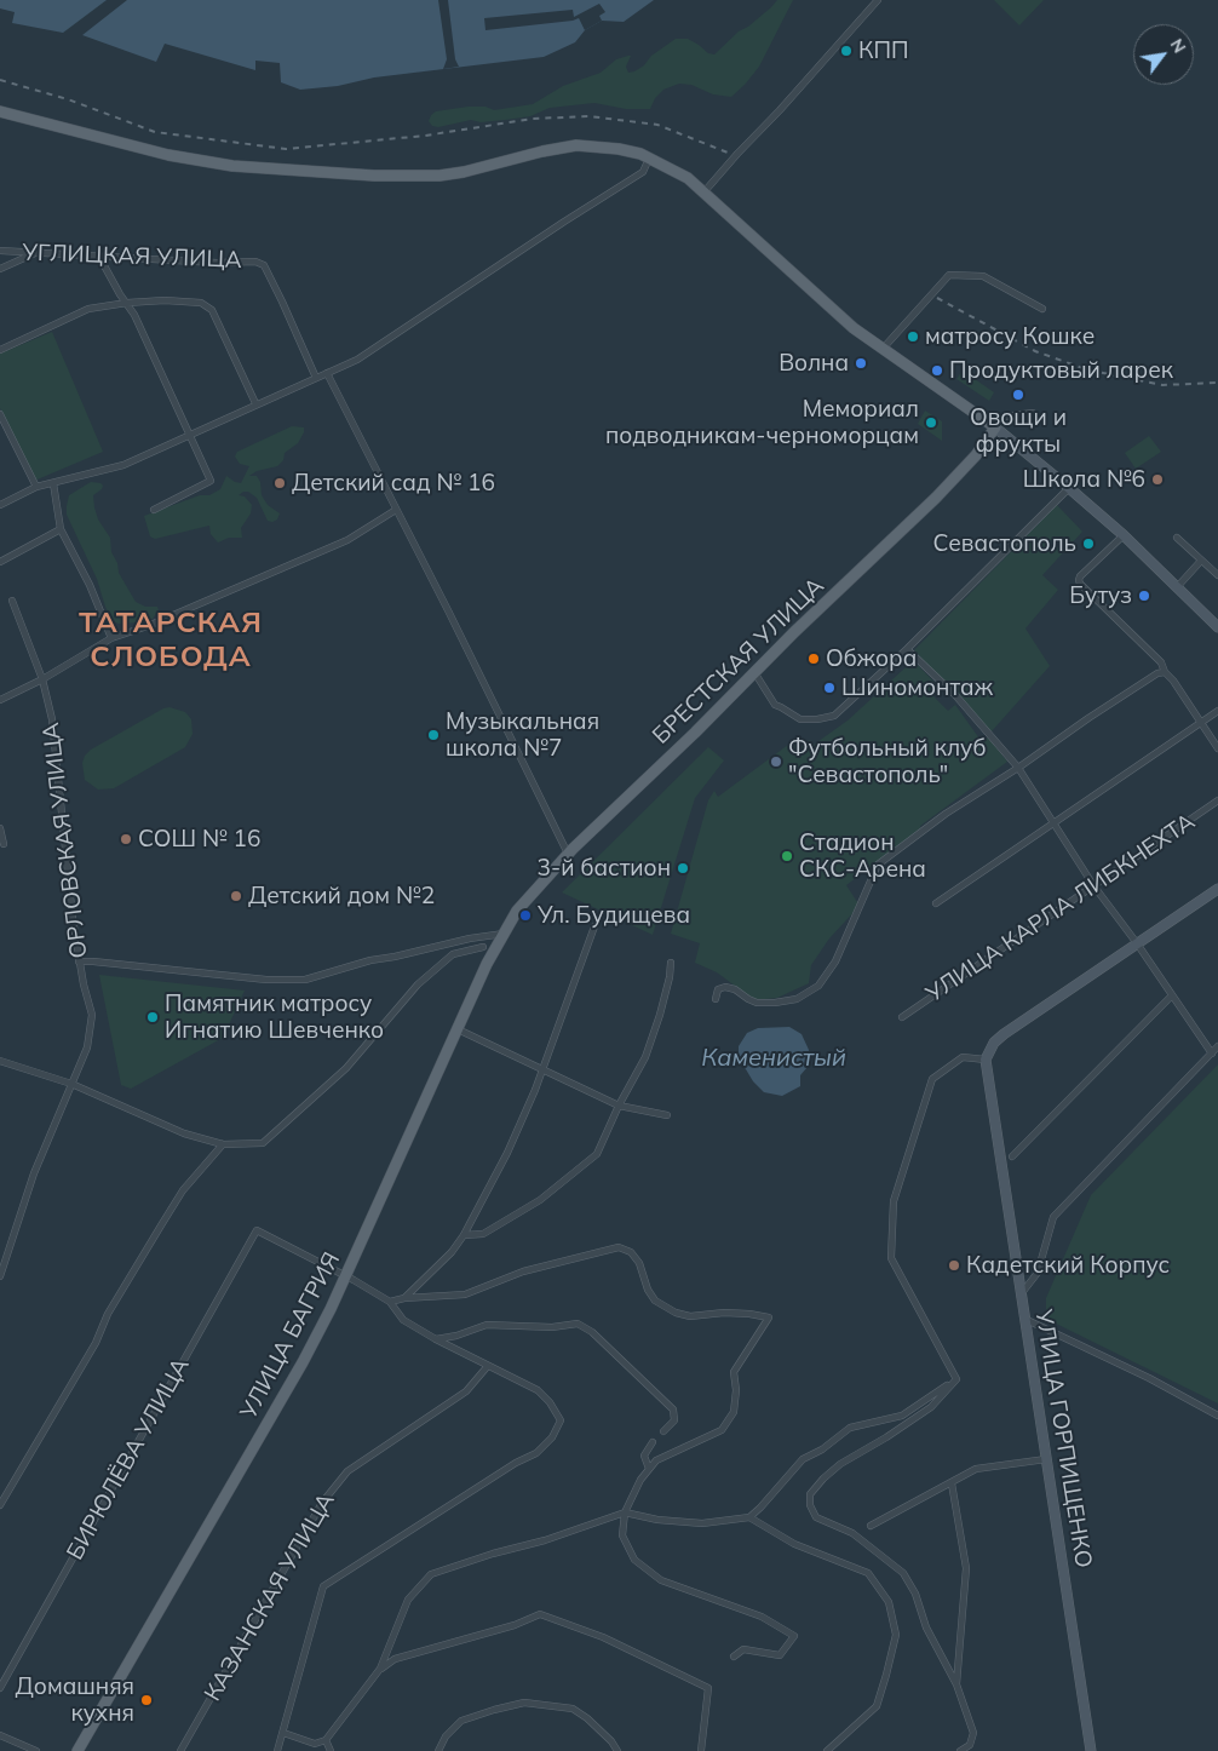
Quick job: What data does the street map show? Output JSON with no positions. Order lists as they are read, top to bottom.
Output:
{
  "streets": {
    "main road": ["БРЕСТСКАЯ УЛИЦА", "УЛИЦА БАГРИЯ", "УЛИЦА ГОРПИЩЕНКО"],
    "street": [
      "УГЛИЦКАЯ УЛИЦА",
      "ОРЛОВСКАЯ УЛИЦА",
      "УЛИЦА КАРЛА ЛИБКНЕХТА",
      "БИРЮЛЁВА УЛИЦА",
      "КАЗАНСКАЯ УЛИЦА"
    ]
  },
  "crossings": [
    ["БРЕСТСКАЯ УЛИЦА", "УЛИЦА БАГРИЯ"],
    ["УЛИЦА БАГРИЯ", "БИРЮЛЁВА УЛИЦА"]
  ],
  "districts": ["ТАТАРСКАЯ СЛОБОДА"],
  "water": ["Каменистый"],
  "places": [
    "КПП",
    "матросу Кошке",
    "Волна",
    "Продуктовый ларек",
    "Овощи и фрукты",
    "Мемориал подводникам-черноморцам",
    "Школа №6",
    "Детский сад № 16",
    "Севастополь",
    "Бутуз",
    "Обжора",
    "Шиномонтаж",
    "Музыкальная школа №7",
    "Футбольный клуб \"Севастополь\"",
    "СОШ № 16",
    "Стадион СКС-Арена",
    "3-й бастион",
    "Детский дом №2",
    "Ул. Будищева",
    "Памятник матросу Игнатию Шевченко",
    "Кадетский Корпус",
    "Домашняя кухня"
  ],
  "north": "top right"
}
